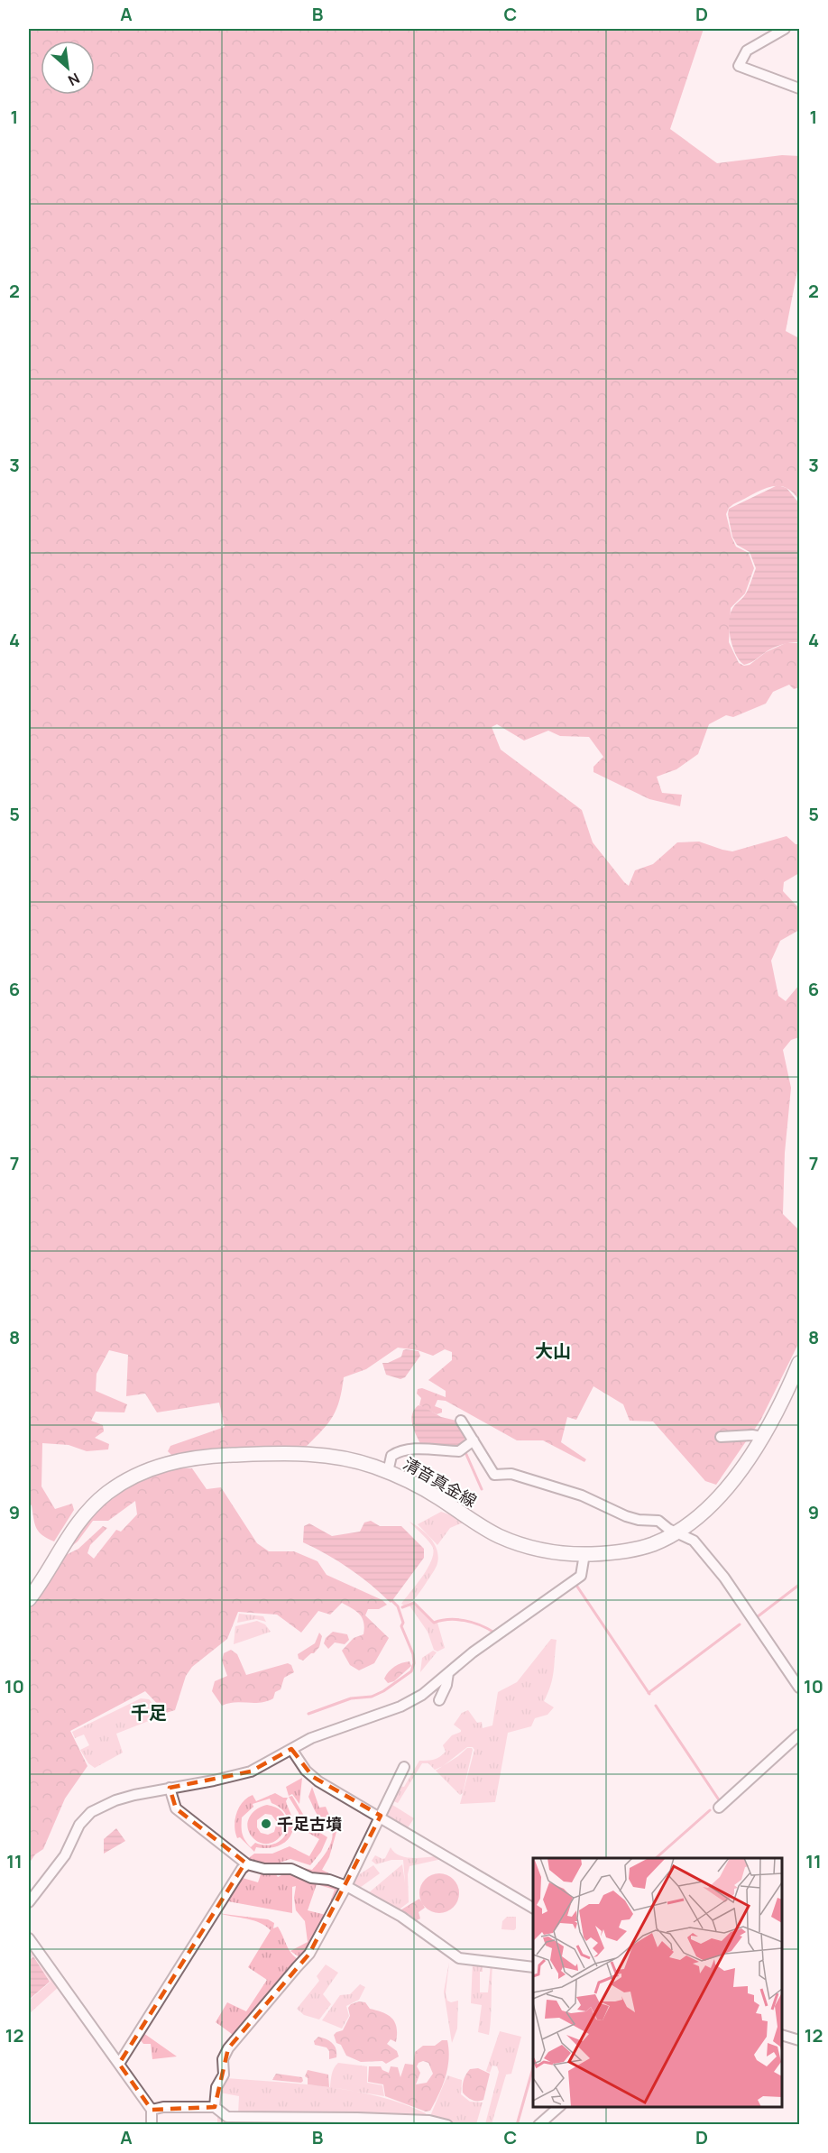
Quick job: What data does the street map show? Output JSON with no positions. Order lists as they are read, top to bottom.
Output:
{
  "streets": {
    "main road": ["清音真金線"]
  },
  "districts": ["大山", "千足"],
  "places": ["千足古墳"],
  "north": "bottom right",
  "grid": {
    "columns": [
      "A",
      "B",
      "C",
      "D"
    ],
    "rows": [
      "1",
      "2",
      "3",
      "4",
      "5",
      "6",
      "7",
      "8",
      "9",
      "10",
      "11",
      "12"
    ]
  }
}
